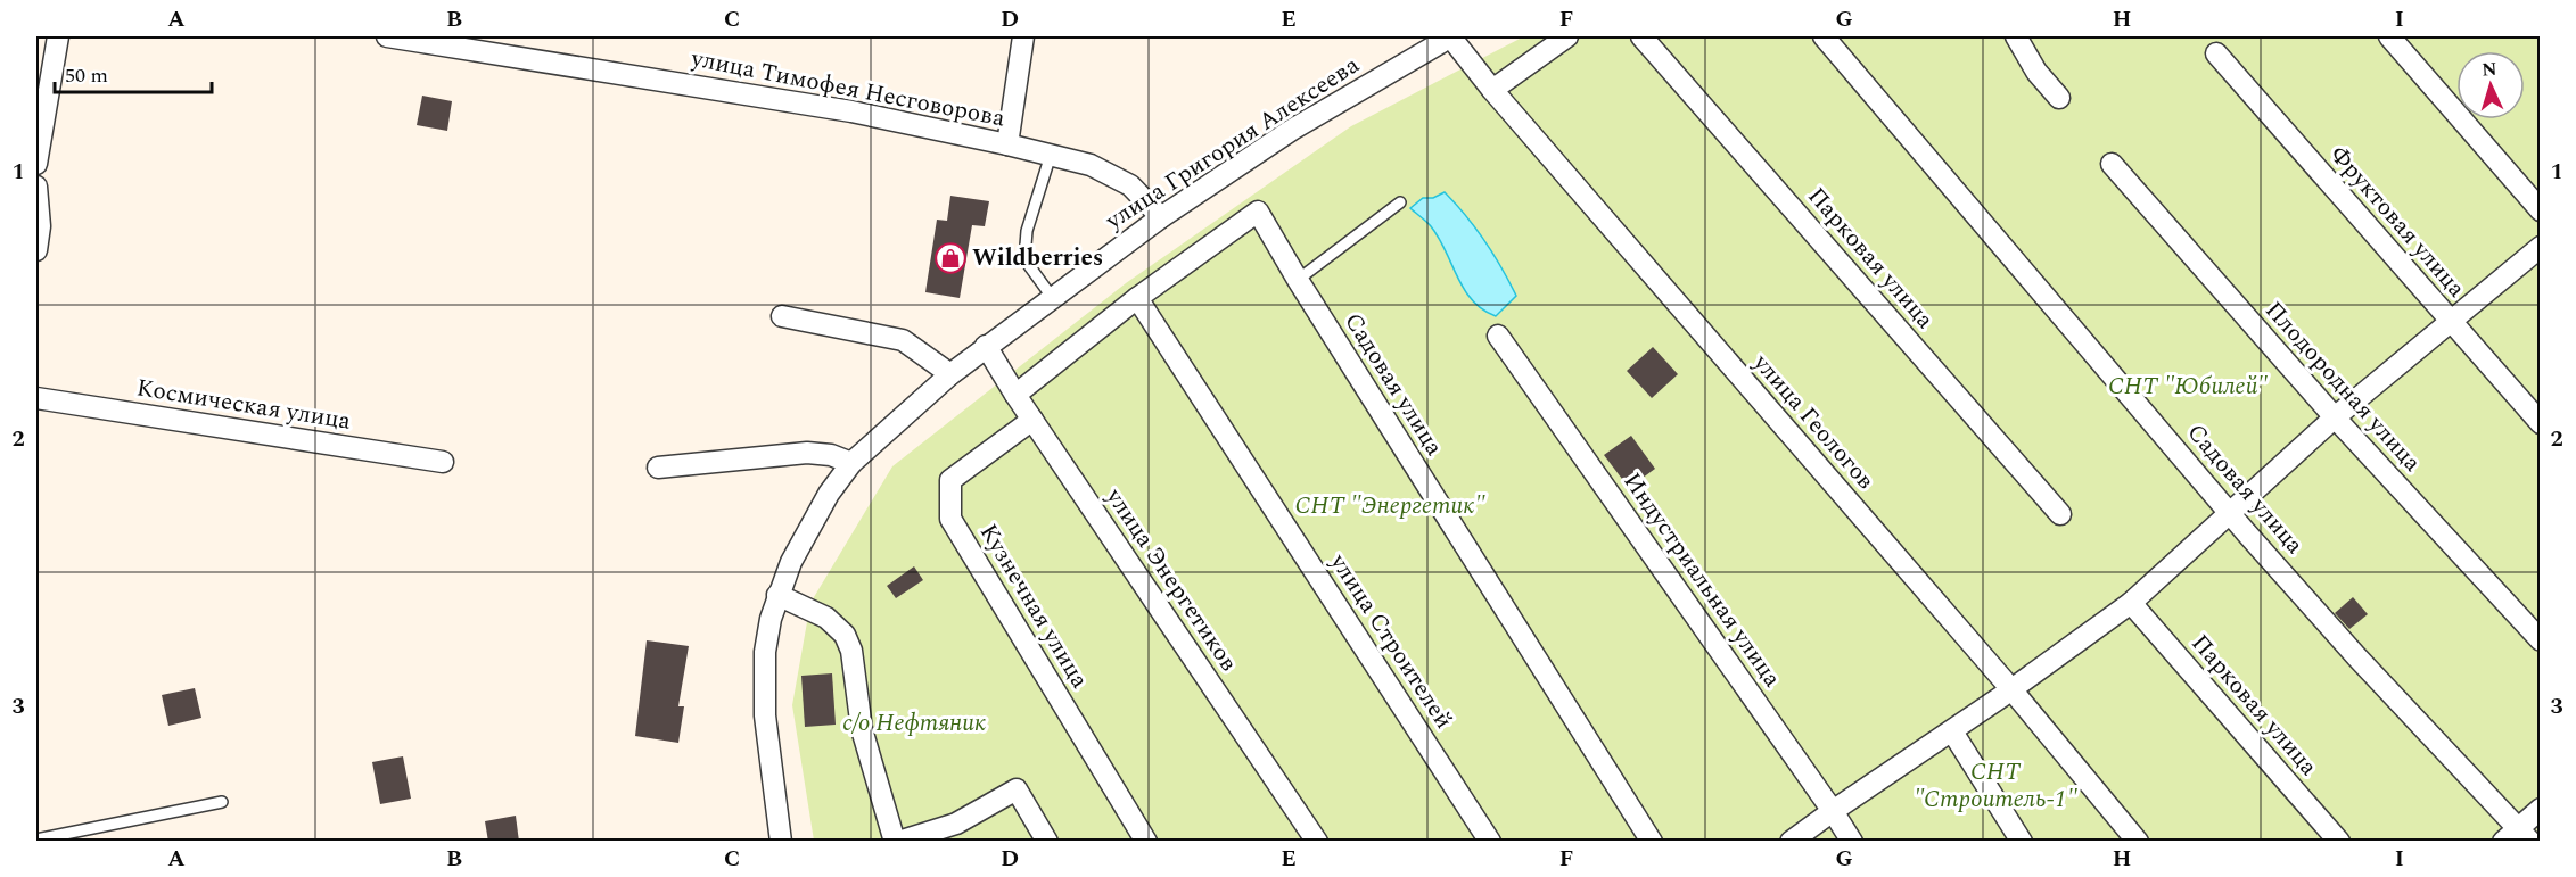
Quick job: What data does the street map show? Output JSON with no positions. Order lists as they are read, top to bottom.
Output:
{
  "streets": {
    "street": [
      "улица Тимофея Несговорова",
      "улица Григория Алексеева",
      "Фруктовая улица",
      "Парковая улица",
      "Садовая улица",
      "Плодородная улица",
      "Космическая улица",
      "улица Геологов",
      "улица Энергетиков",
      "Индустриальная улица",
      "Кузнечная улица",
      "улица Строителей"
    ]
  },
  "crossings": [
    ["улица Тимофея Несговорова", "улица Григория Алексеева"],
    ["улица Григория Алексеева", "улица Геологов"],
    ["улица Григория Алексеева", "улица Энергетиков"],
    ["Садовая улица", "улица Энергетиков"],
    ["Садовая улица", "улица Строителей"],
    ["улица Энергетиков", "Кузнечная улица"]
  ],
  "parks": [
    "СНТ \"Юбилей\"",
    "СНТ \"Энергетик\"",
    "с/о Нефтяник",
    "СНТ \"Строитель-1\""
  ],
  "places": {
    "shop": ["Wildberries"]
  },
  "scale_bar": "50 m",
  "north": "top",
  "grid": {
    "columns": [
      "A",
      "B",
      "C",
      "D",
      "E",
      "F",
      "G",
      "H",
      "I"
    ],
    "rows": ["1", "2", "3"]
  }
}
